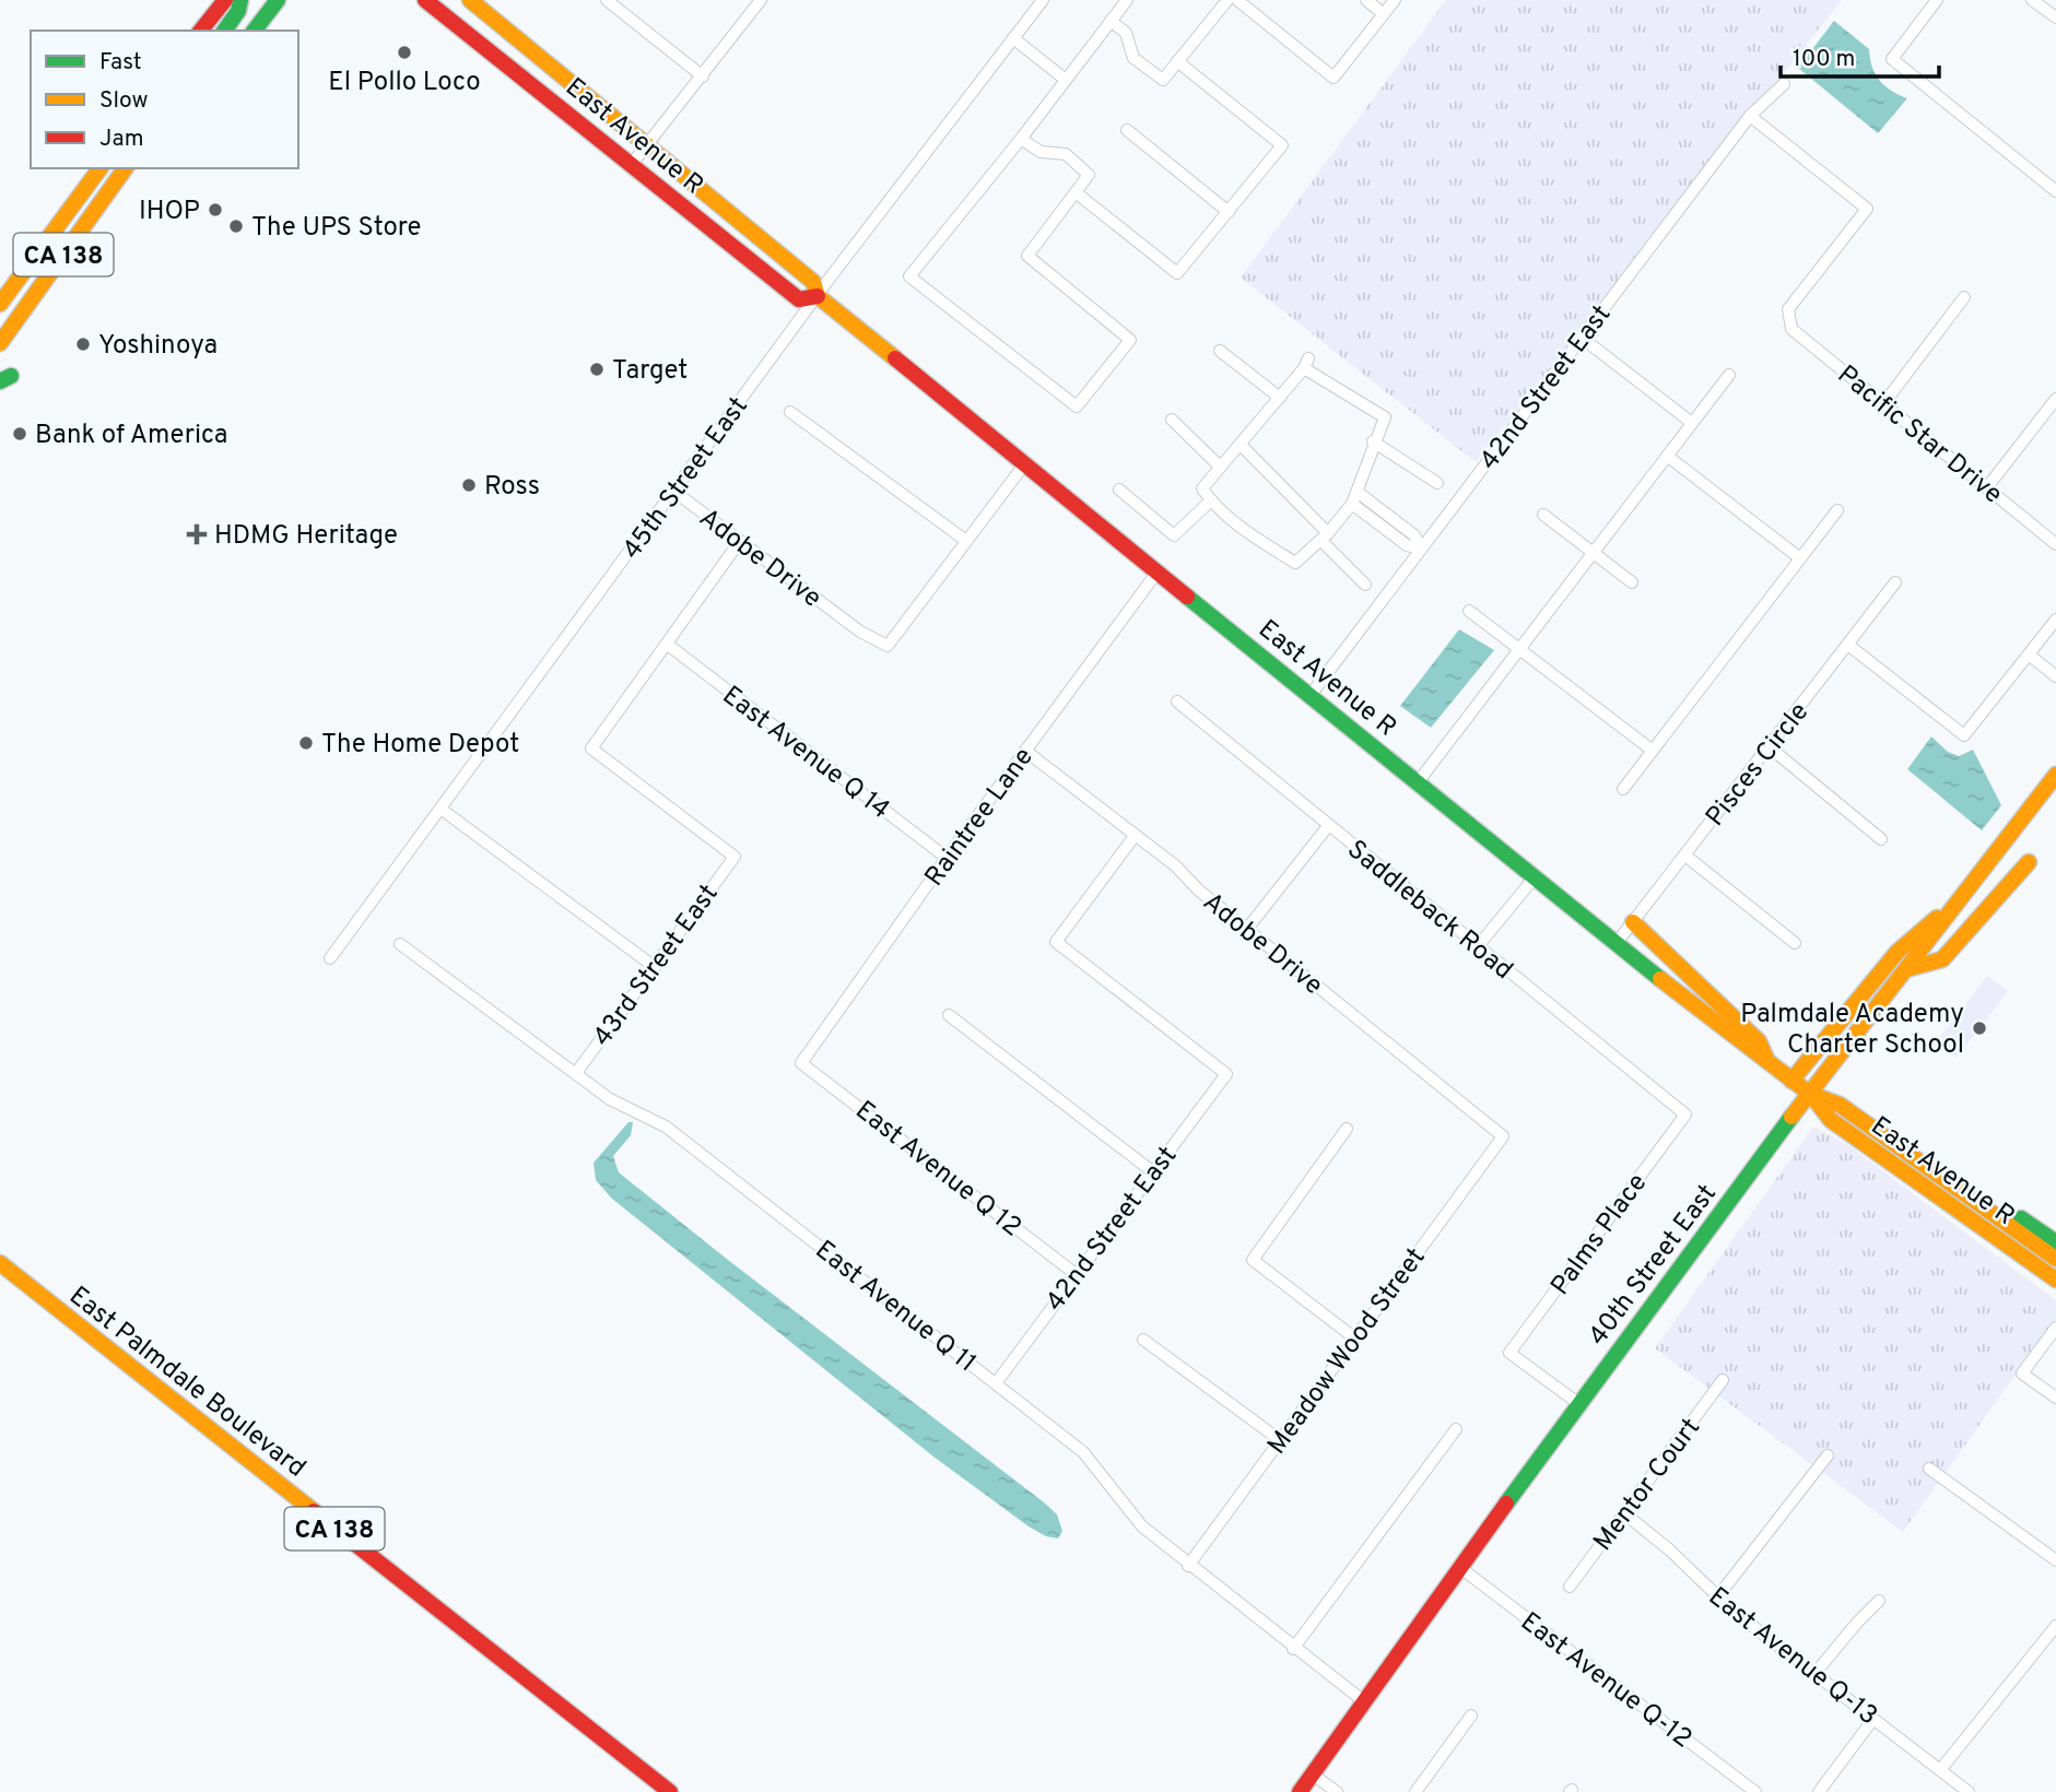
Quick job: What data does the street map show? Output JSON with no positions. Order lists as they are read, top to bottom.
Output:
{
  "streets": {
    "main road": [
      "East Avenue R",
      "CA 138",
      "40th Street East",
      "East Palmdale Boulevard"
    ],
    "street": [
      "42nd Street East",
      "Pacific Star Drive",
      "45th Street East",
      "Adobe Drive",
      "East Avenue Q 14",
      "Pisces Circle",
      "Raintree Lane",
      "Saddleback Road",
      "43rd Street East",
      "East Avenue Q 12",
      "Palms Place",
      "East Avenue Q 11",
      "Meadow Wood Street",
      "Mentor Court",
      "East Avenue Q-13",
      "East Avenue Q-12"
    ]
  },
  "crossings": [
    ["East Avenue R", "42nd Street East"],
    ["East Avenue R", "45th Street East"],
    ["East Avenue R", "Pisces Circle"],
    ["East Avenue R", "Raintree Lane"],
    ["East Avenue R", "40th Street East"],
    ["42nd Street East", "Pacific Star Drive"],
    ["42nd Street East", "Adobe Drive"],
    ["42nd Street East", "East Avenue Q 12"],
    ["42nd Street East", "East Avenue Q 11"],
    ["45th Street East", "Adobe Drive"],
    ["Adobe Drive", "Raintree Lane"],
    ["Adobe Drive", "Meadow Wood Street"],
    ["East Avenue Q 14", "Raintree Lane"],
    ["East Avenue Q 14", "43rd Street East"],
    ["Raintree Lane", "East Avenue Q 12"],
    ["Saddleback Road", "Palms Place"],
    ["43rd Street East", "East Avenue Q 11"],
    ["Palms Place", "40th Street East"],
    ["40th Street East", "East Avenue Q 11"],
    ["40th Street East", "East Avenue Q-12"],
    ["East Avenue Q 11", "Meadow Wood Street"],
    ["Mentor Court", "East Avenue Q-13"]
  ],
  "places": {
    "other": [
      "El Pollo Loco",
      "IHOP",
      "The UPS Store",
      "Yoshinoya",
      "Target",
      "Bank of America",
      "Ross",
      "The Home Depot",
      "Palmdale Academy Charter School"
    ],
    "health": ["HDMG Heritage"]
  },
  "legend": ["Fast", "Slow", "Jam"],
  "scale_bar": "100 m"
}
